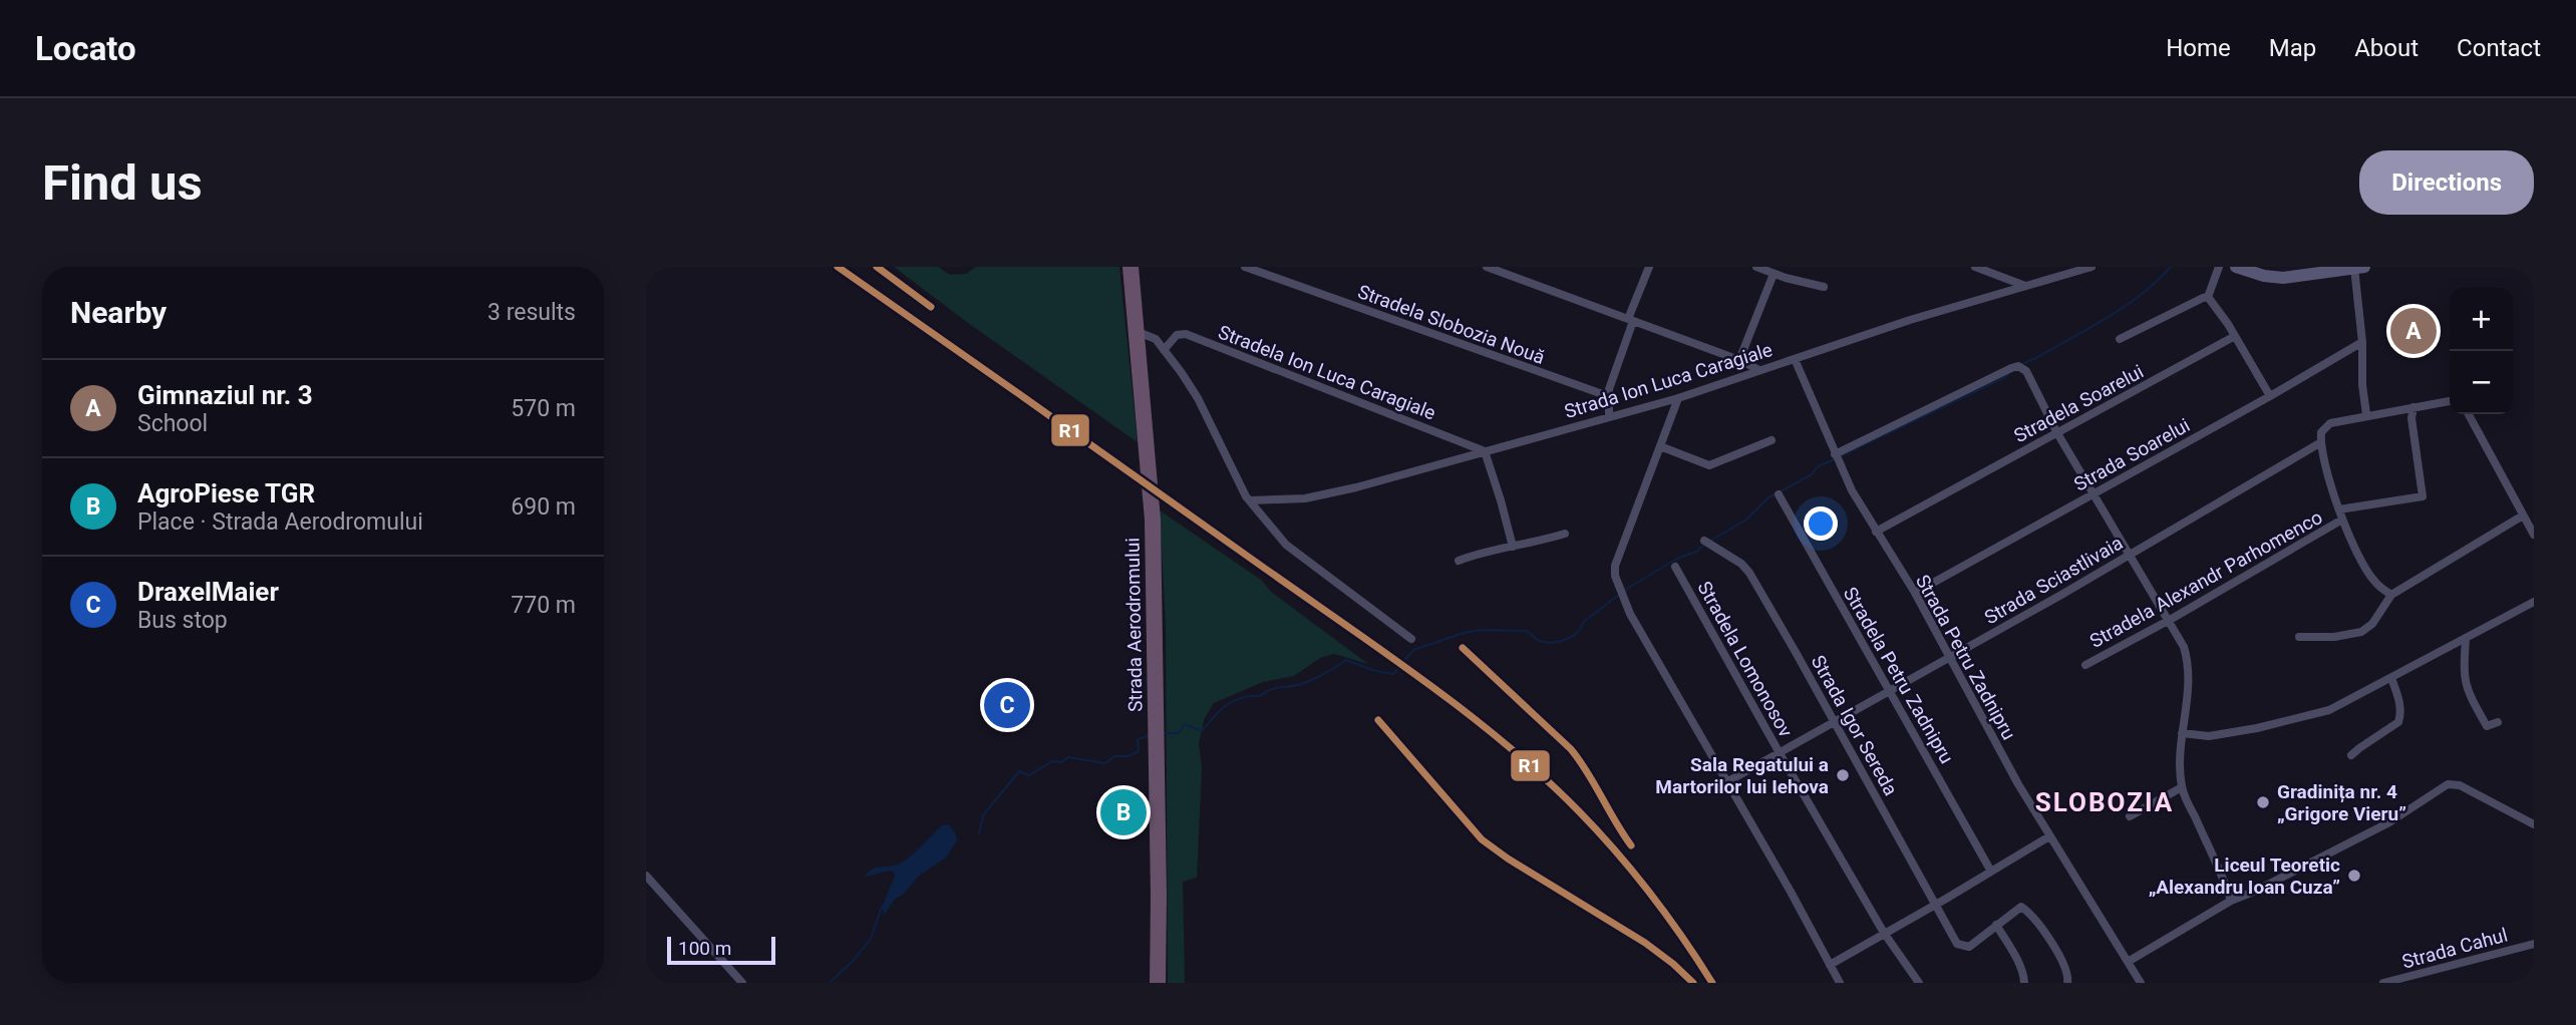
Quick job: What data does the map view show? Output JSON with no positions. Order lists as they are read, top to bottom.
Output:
{
  "streets": {
    "highway": ["Strada Aerodromului"],
    "street": [
      "Stradela Slobozia Nouă",
      "Stradela Ion Luca Caragiale",
      "Strada Ion Luca Caragiale",
      "Stradela Soarelui",
      "Strada Soarelui",
      "Stradela Alexandr Parhomenco",
      "Strada Sciastlivaia",
      "Strada Petru Zadnipru",
      "Stradela Lomonosov",
      "Stradela Petru Zadnipru",
      "Strada Igor Sereda",
      "Strada Cahul"
    ]
  },
  "crossings": [
    ["Stradela Ion Luca Caragiale", "Strada Ion Luca Caragiale"],
    ["Strada Ion Luca Caragiale", "Strada Petru Zadnipru"],
    ["Stradela Soarelui", "Strada Petru Zadnipru"],
    ["Strada Soarelui", "Strada Petru Zadnipru"],
    ["Strada Sciastlivaia", "Strada Petru Zadnipru"],
    ["Strada Sciastlivaia", "Stradela Lomonosov"],
    ["Strada Sciastlivaia", "Stradela Petru Zadnipru"],
    ["Strada Sciastlivaia", "Strada Igor Sereda"]
  ],
  "districts": ["SLOBOZIA"],
  "places": ["Sala Regatului a Martorilor lui Iehova", "Gradinița nr. 4 „Grigore Vieru”", "Liceul Teoretic „Alexandru Ioan Cuza”"],
  "lines": ["transit line R1"],
  "scale_bar": "100 m",
  "page": {
    "header": "Locato",
    "nav": [
      "Home",
      "Map",
      "About",
      "Contact"
    ],
    "buttons": "Directions",
    "title": "Find us",
    "heading": ["Nearby", "3 results"],
    "map_buttons": ["+", "−"],
    "pins": ["A", "C", "B"],
    "list": [
      {
        "mark": "A",
        "name": "Gimnaziul nr. 3",
        "note": "School",
        "value": "570 m"
      },
      {
        "mark": "B",
        "name": "AgroPiese TGR",
        "note": "Place · Strada Aerodromului",
        "value": "690 m"
      },
      {
        "mark": "C",
        "name": "DraxelMaier",
        "note": "Bus stop",
        "value": "770 m"
      }
    ],
    "scale": "100 m"
  }
}
